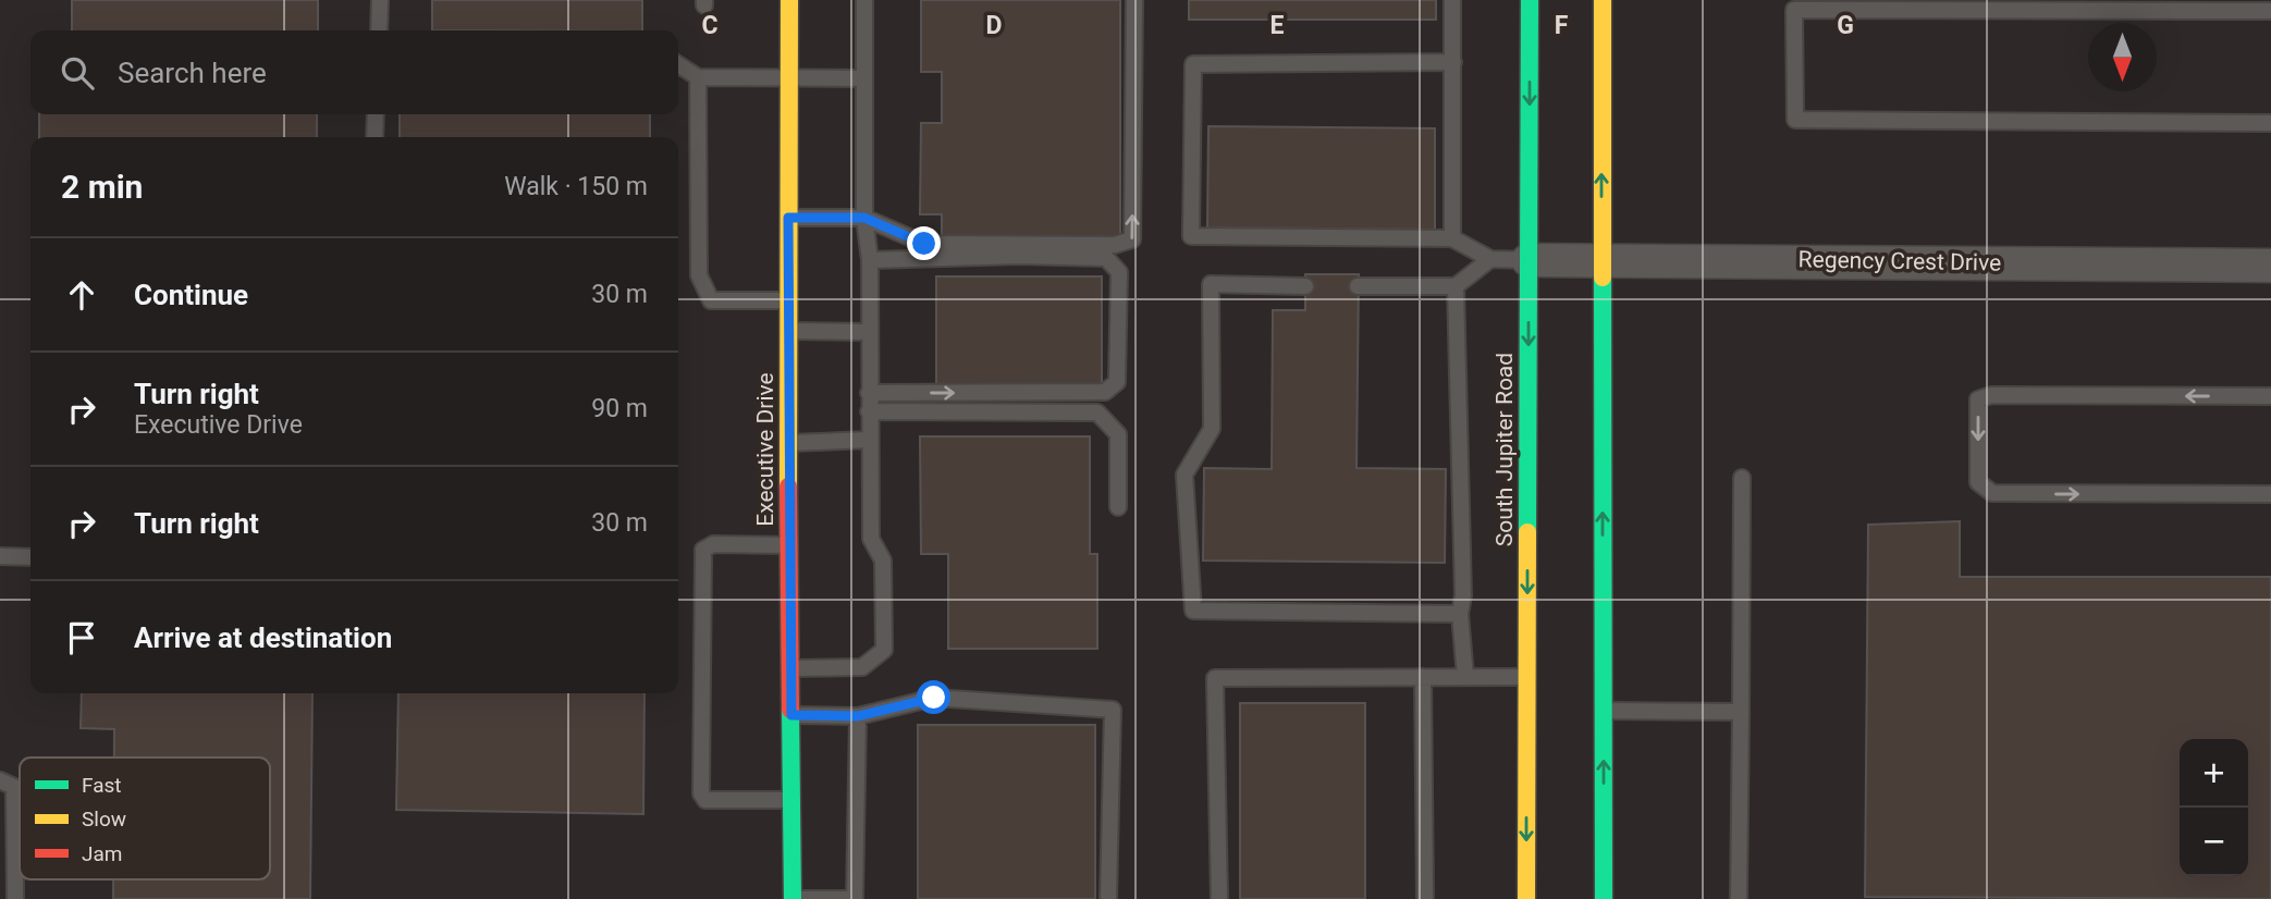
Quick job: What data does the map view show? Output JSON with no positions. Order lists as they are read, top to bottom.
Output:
{
  "streets": {
    "main road": ["Executive Drive", "South Jupiter Road"],
    "street": ["Regency Crest Drive"]
  },
  "crossings": [
    ["Regency Crest Drive", "South Jupiter Road"]
  ],
  "legend": ["Fast", "Slow", "Jam"],
  "north": "bottom",
  "page": {
    "search": "Search here",
    "heading": ["2 min", "Walk · 150 m"],
    "list": [
      ["Continue", "30 m"],
      ["Turn right", "Executive Drive", "90 m"],
      ["Turn right", "30 m"],
      "Arrive at destination"
    ],
    "map_buttons": ["+", "−"]
  },
  "grid": {
    "columns": [
      "C",
      "D",
      "E",
      "F",
      "G"
    ]
  }
}
